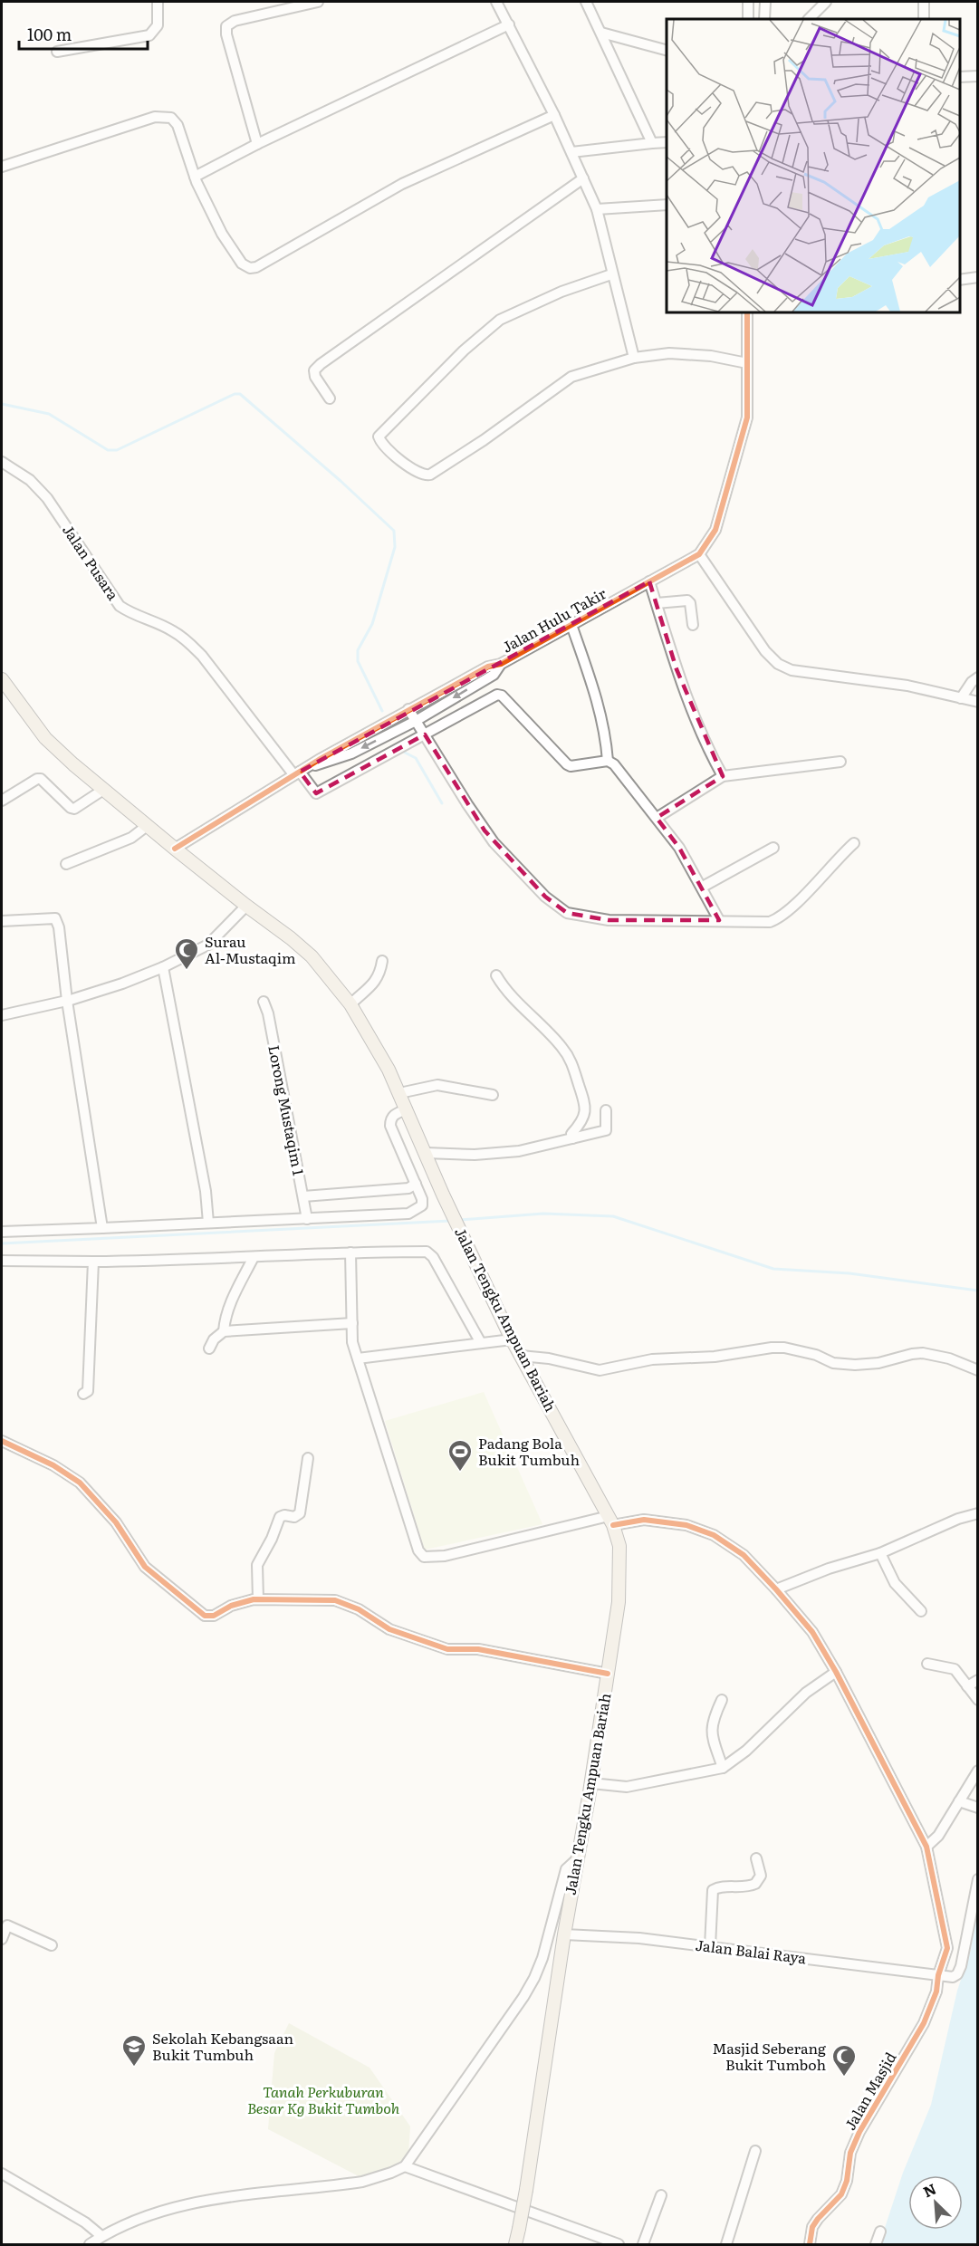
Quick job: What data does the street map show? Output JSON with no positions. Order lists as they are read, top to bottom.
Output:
{
  "streets": {
    "main road": ["Jalan Tengku Ampuan Bariah"],
    "street": [
      "Jalan Pusara",
      "Jalan Hulu Takir",
      "Lorong Mustaqim 1",
      "Jalan Balai Raya",
      "Jalan Masjid"
    ]
  },
  "crossings": [
    ["Jalan Pusara", "Jalan Hulu Takir"],
    ["Jalan Hulu Takir", "Jalan Tengku Ampuan Bariah"],
    ["Jalan Tengku Ampuan Bariah", "Jalan Balai Raya"],
    ["Jalan Tengku Ampuan Bariah", "Jalan Masjid"],
    ["Jalan Balai Raya", "Jalan Masjid"]
  ],
  "parks": ["Tanah Perkuburan Besar Kg Bukit Tumboh"],
  "places": {
    "mosque": ["Surau Al-Mustaqim", "Masjid Seberang Bukit Tumboh"],
    "sports": ["Padang Bola Bukit Tumbuh"],
    "school or university": ["Sekolah Kebangsaan Bukit Tumbuh"]
  },
  "scale_bar": "100 m",
  "north": "top left"
}
